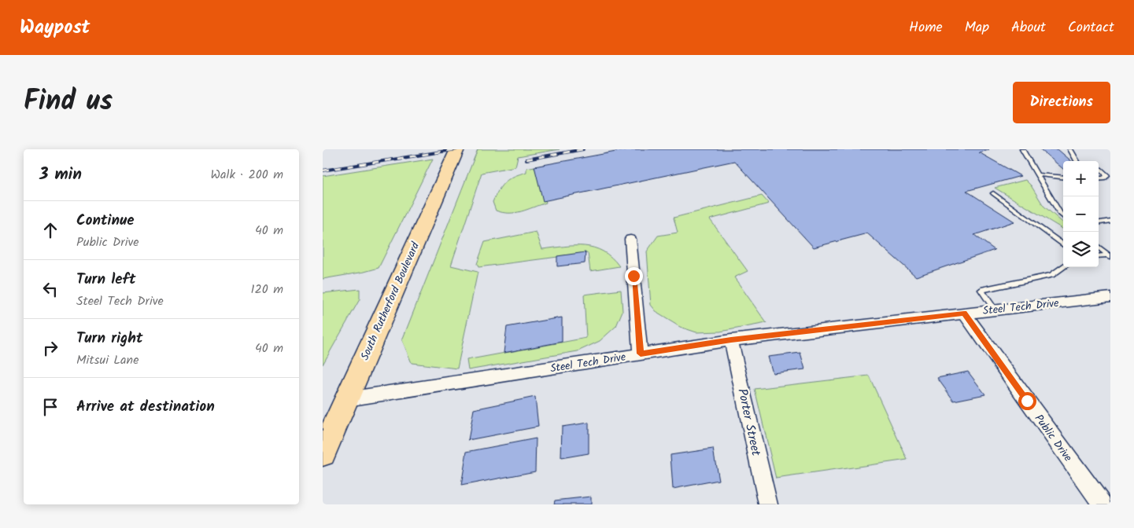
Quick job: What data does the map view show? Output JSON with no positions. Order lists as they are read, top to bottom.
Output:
{
  "streets": {
    "highway": ["South Rutherford Boulevard"],
    "street": ["Steel Tech Drive", "Porter Street", "Public Drive"]
  },
  "crossings": [
    ["South Rutherford Boulevard", "Steel Tech Drive"],
    ["Steel Tech Drive", "Porter Street"],
    ["Steel Tech Drive", "Public Drive"]
  ],
  "page": {
    "header": "Waypost",
    "nav": [
      "Home",
      "Map",
      "About",
      "Contact"
    ],
    "title": "Find us",
    "buttons": "Directions",
    "heading": ["3 min", "Walk · 200 m"],
    "map_buttons": ["+", "−"],
    "list": [
      ["Continue", "Public Drive", "40 m"],
      ["Turn left", "Steel Tech Drive", "120 m"],
      ["Turn right", "Mitsui Lane", "40 m"],
      "Arrive at destination"
    ]
  }
}
